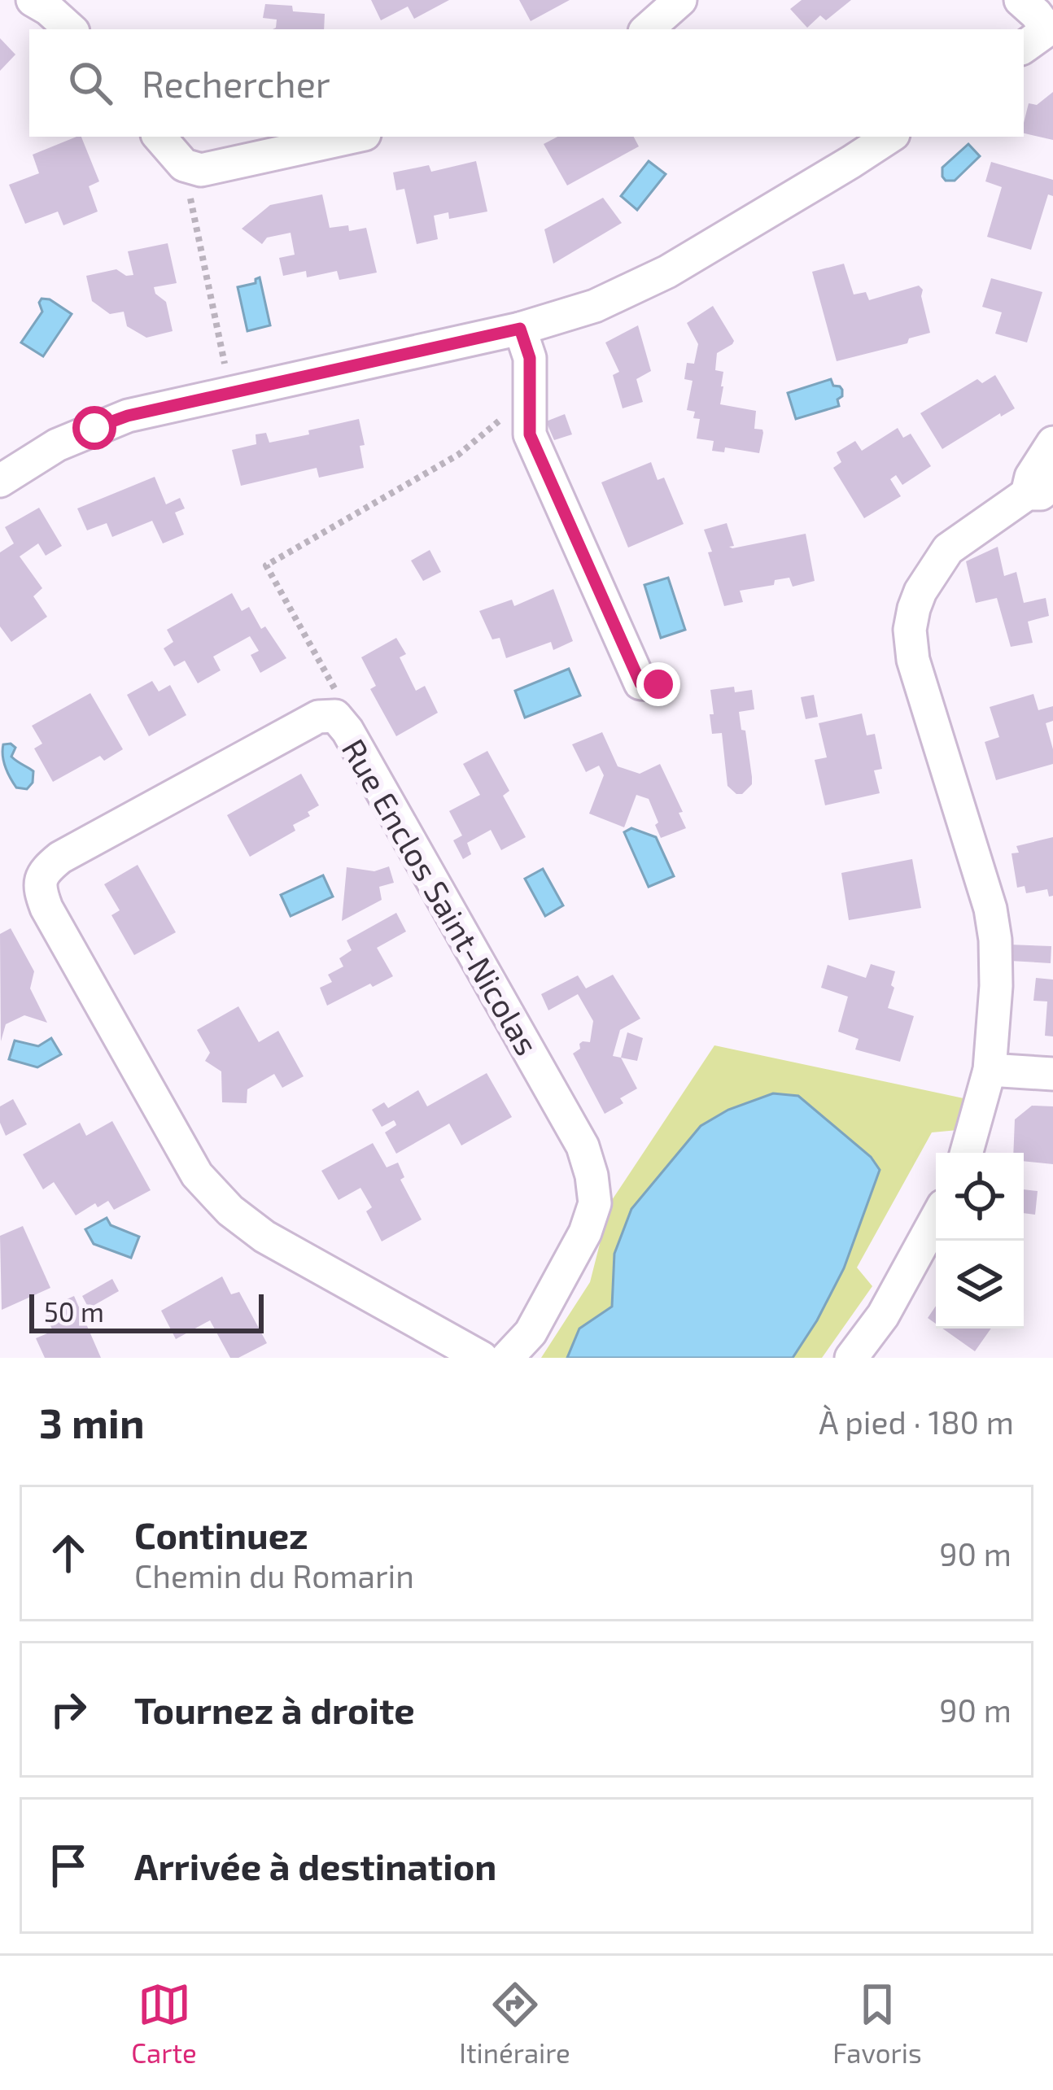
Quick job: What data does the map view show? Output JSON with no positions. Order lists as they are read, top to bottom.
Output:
{
  "streets": {
    "street": ["Rue Enclos Saint-Nicolas"]
  },
  "scale_bar": "50 m",
  "page": {
    "search": "Rechercher",
    "scale": "50 m",
    "heading": ["3 min", "À pied · 180 m"],
    "list": [
      ["Continuez", "Chemin du Romarin", "90 m"],
      ["Tournez à droite", "90 m"],
      "Arrivée à destination"
    ],
    "nav": ["Carte", "Itinéraire", "Favoris"]
  }
}
